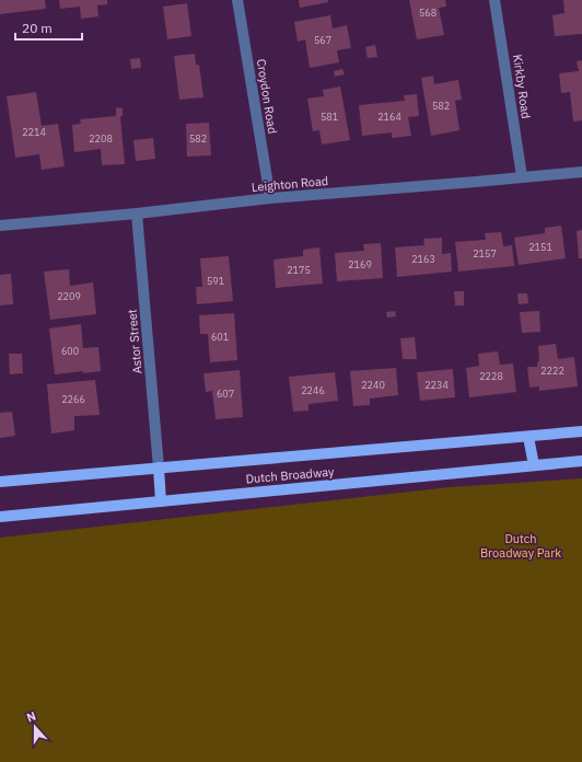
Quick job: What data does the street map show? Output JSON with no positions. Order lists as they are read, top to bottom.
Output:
{
  "streets": {
    "main road": ["Dutch Broadway"],
    "street": [
      "Kirkby Road",
      "Croydon Road",
      "Leighton Road",
      "Astor Street"
    ]
  },
  "crossings": [
    ["Kirkby Road", "Leighton Road"],
    ["Croydon Road", "Leighton Road"],
    ["Leighton Road", "Astor Street"],
    ["Astor Street", "Dutch Broadway"]
  ],
  "parks": ["Dutch Broadway Park"],
  "house_numbers": [
    "568",
    "567",
    "582",
    "581",
    "2164",
    "2214",
    "2208",
    "582",
    "2151",
    "2157",
    "2163",
    "2169",
    "2175",
    "591",
    "2209",
    "601",
    "600",
    "2222",
    "2228",
    "2240",
    "2234",
    "2246",
    "607",
    "2266"
  ],
  "scale_bar": "20 m",
  "north": "top"
}
